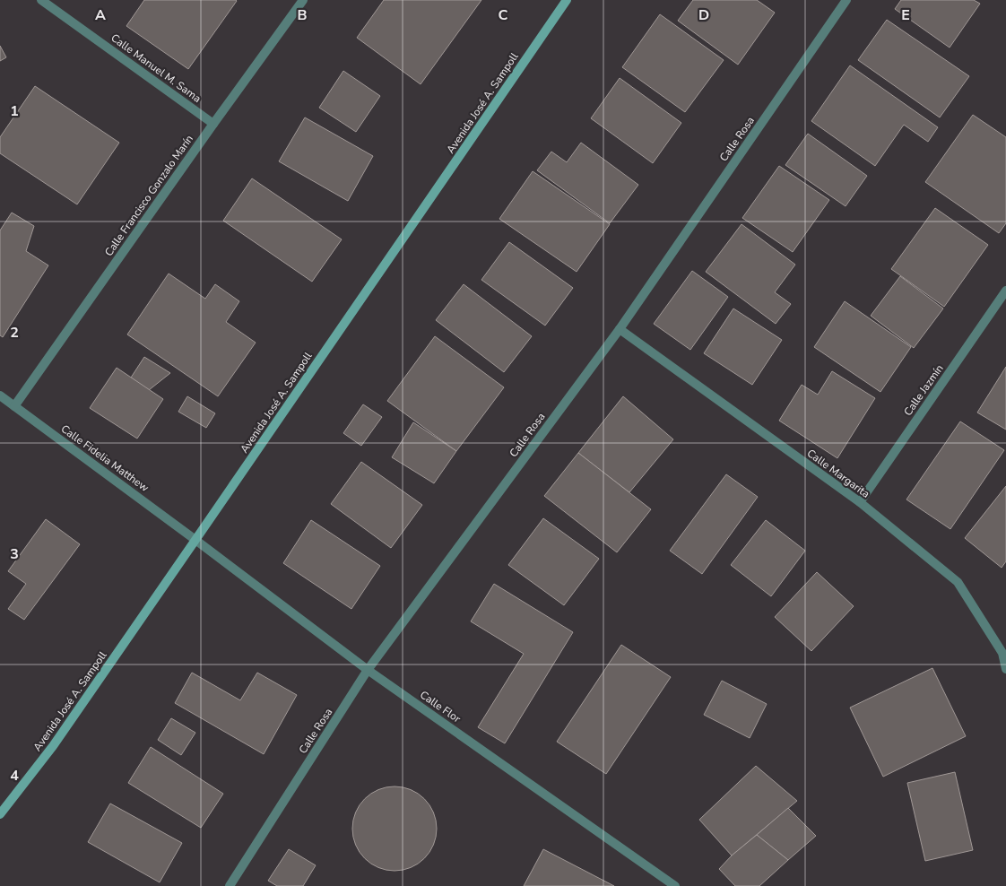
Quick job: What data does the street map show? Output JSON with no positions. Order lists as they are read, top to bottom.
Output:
{
  "streets": {
    "street": [
      "Calle Manuel M. Sama",
      "Avenida José A. Sampoll",
      "Calle Rosa",
      "Calle Francisco Gonzalo Marín",
      "Calle Jazmín",
      "Calle Fidelia Matthew",
      "Calle Margarita",
      "Calle Flor"
    ]
  },
  "crossings": [
    ["Calle Manuel M. Sama", "Calle Francisco Gonzalo Marín"],
    ["Avenida José A. Sampoll", "Calle Fidelia Matthew"],
    ["Avenida José A. Sampoll", "Calle Flor"],
    ["Calle Rosa", "Calle Margarita"],
    ["Calle Rosa", "Calle Flor"],
    ["Calle Francisco Gonzalo Marín", "Calle Fidelia Matthew"],
    ["Calle Jazmín", "Calle Margarita"],
    ["Calle Fidelia Matthew", "Calle Flor"]
  ],
  "grid": {
    "columns": [
      "A",
      "B",
      "C",
      "D",
      "E"
    ],
    "rows": [
      "1",
      "2",
      "3",
      "4"
    ]
  }
}
